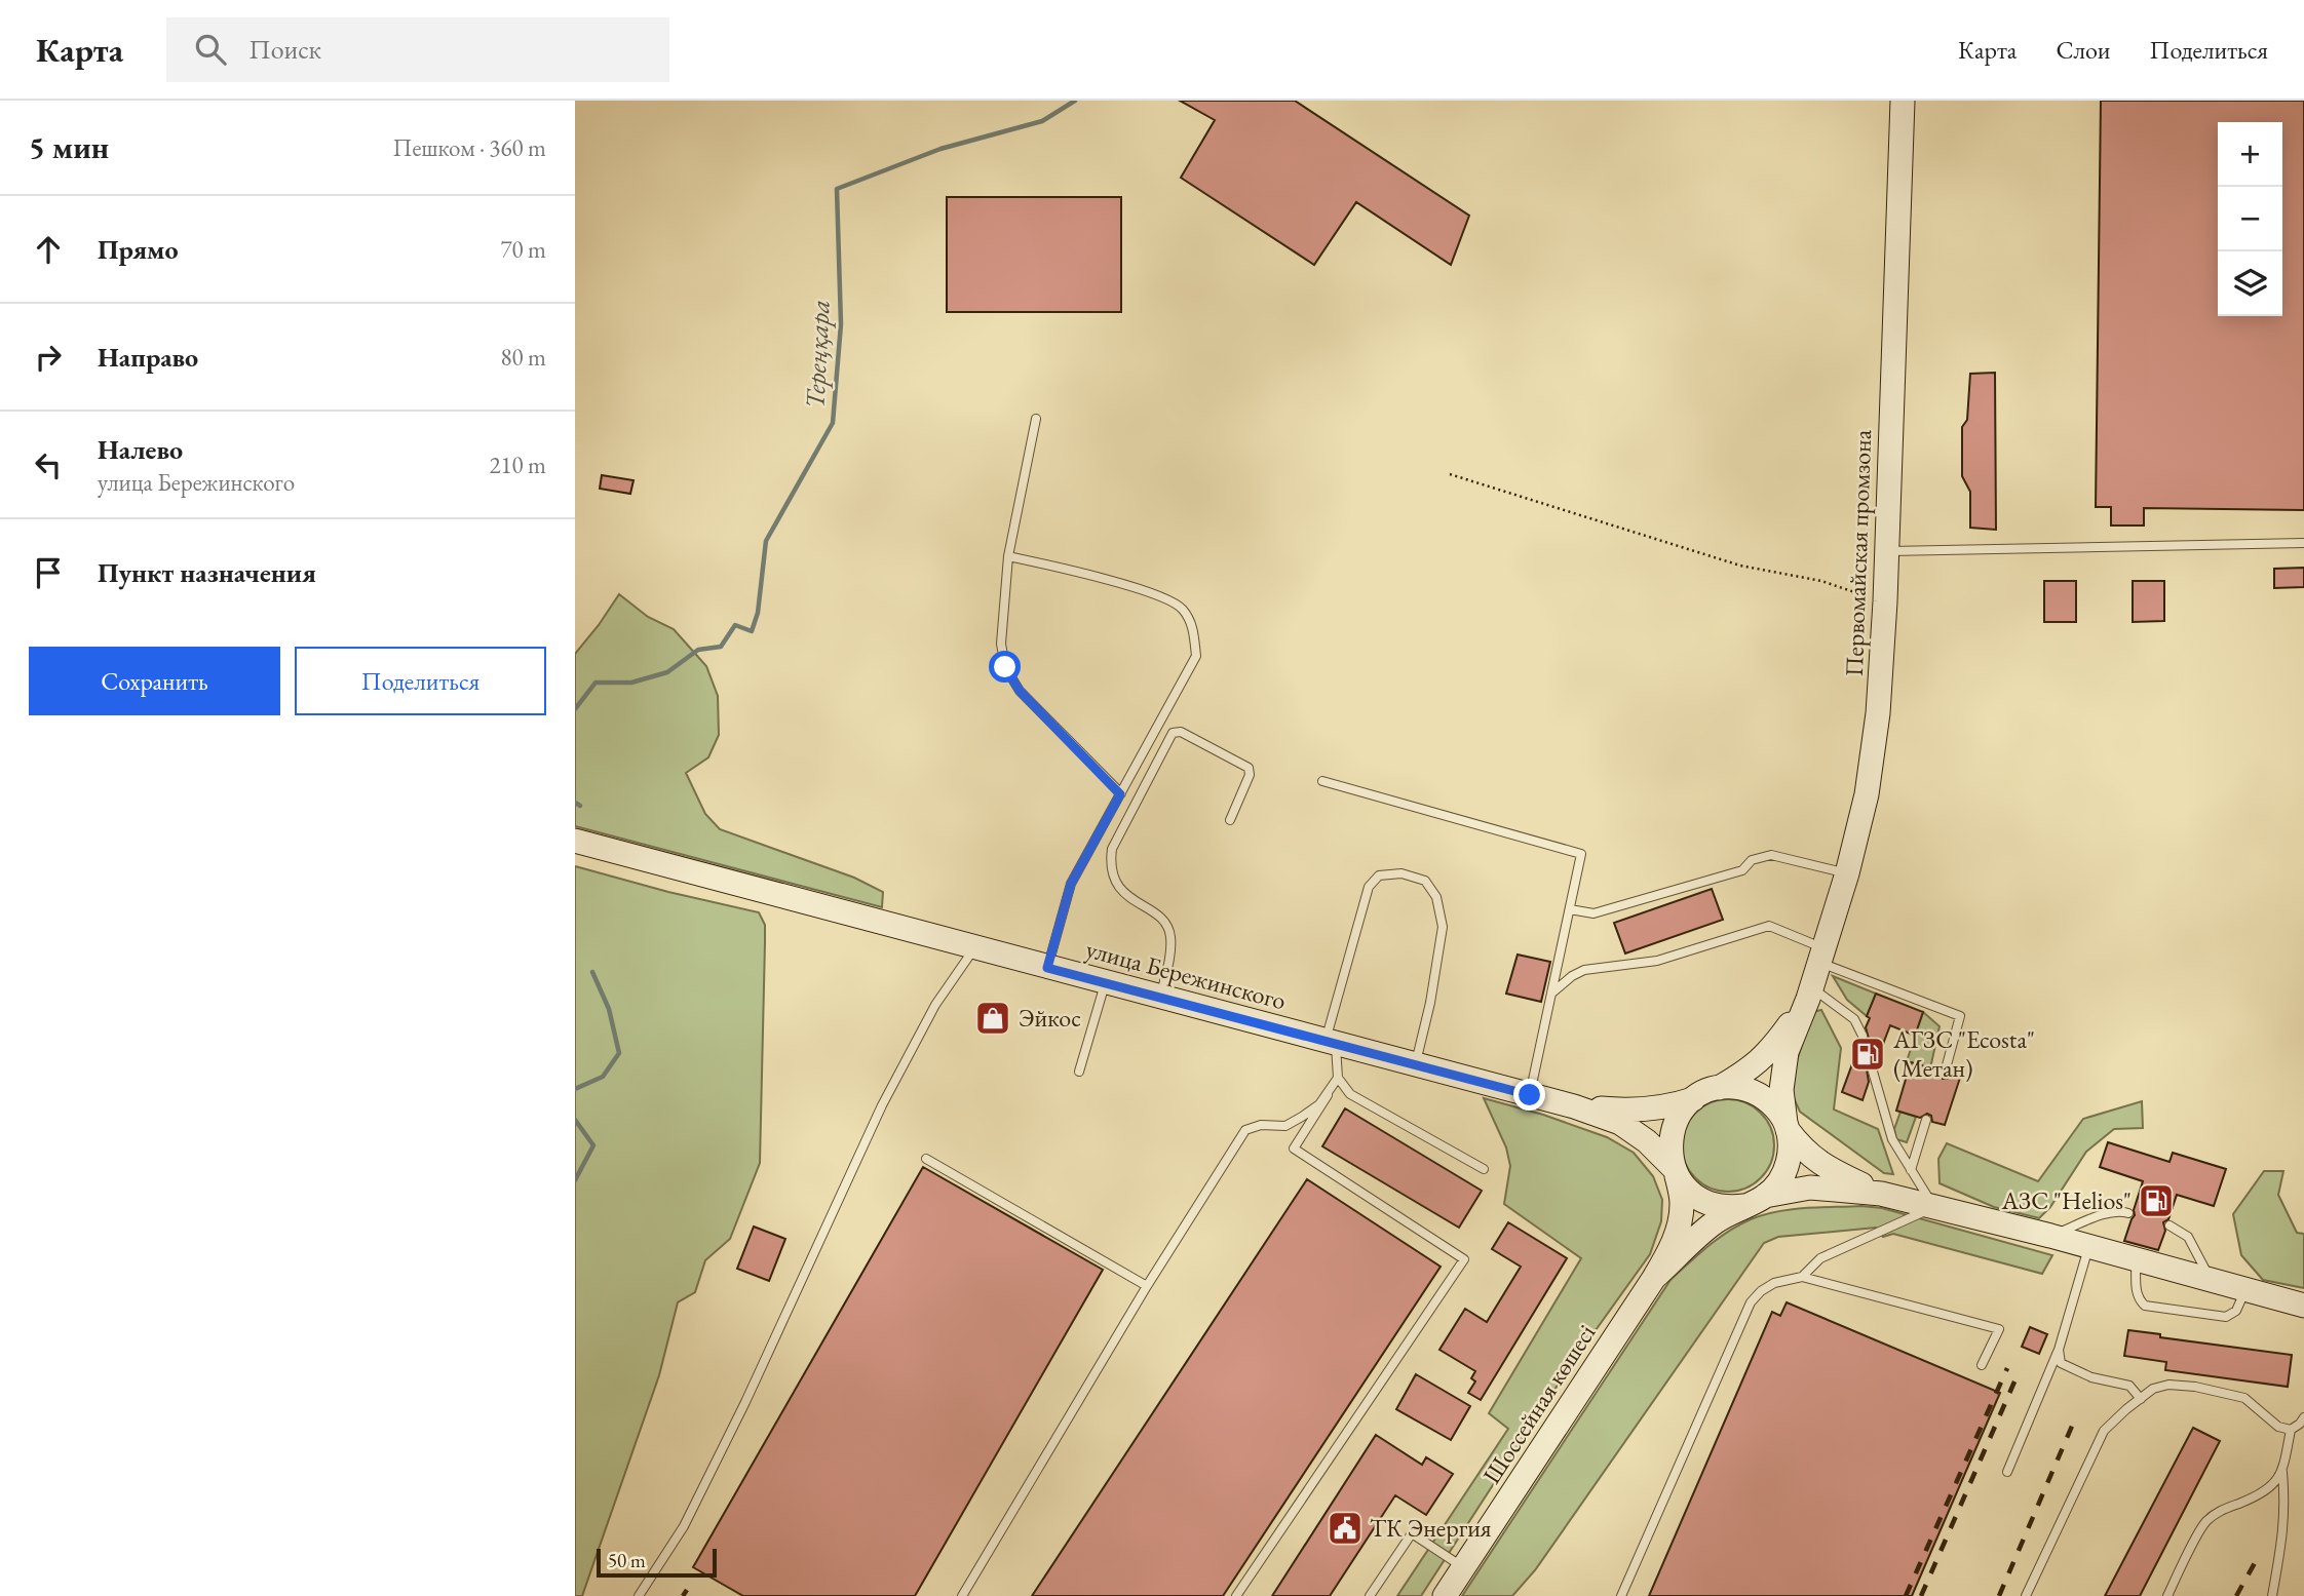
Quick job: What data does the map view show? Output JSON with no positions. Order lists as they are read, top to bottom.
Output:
{
  "streets": {
    "main road": ["Первомайская промзона", "улица Бережинского", "Шоссейная көшесі"]
  },
  "water": ["Тереңқара"],
  "places": {
    "shop": ["Эйкос"],
    "fuel station": ["АГЗС \"Ecosta\" (Метан)", "АЗС \"Helios\""],
    "public building": ["ТК Энергия"]
  },
  "scale_bar": "50 m",
  "page": {
    "header": "Карта",
    "search": "Поиск",
    "nav": ["Карта", "Слои", "Поделиться"],
    "heading": ["5 мин", "Пешком · 360 m"],
    "map_buttons": ["+", "−"],
    "list": [
      ["Прямо", "70 m"],
      ["Направо", "80 m"],
      ["Налево", "улица Бережинского", "210 m"],
      "Пункт назначения"
    ],
    "buttons": ["Сохранить", "Поделиться"],
    "scale": "50 m"
  }
}
